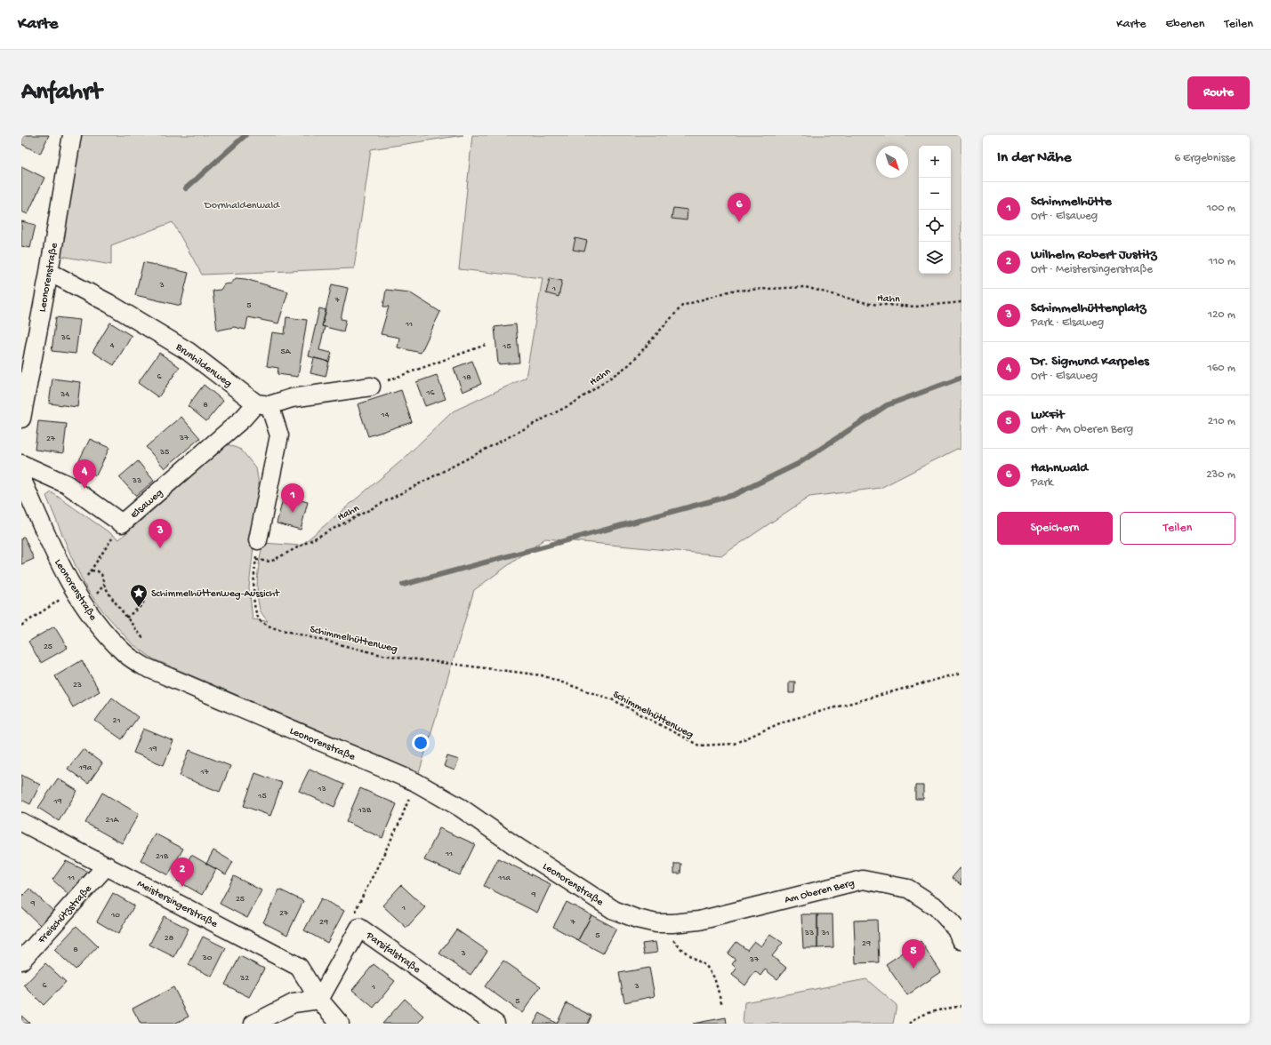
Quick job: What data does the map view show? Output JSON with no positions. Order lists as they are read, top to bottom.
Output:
{
  "streets": {
    "street": [
      "Leonorenstraße",
      "Brunhildenweg",
      "Elsaweg",
      "Am Oberen Berg",
      "Meistersingerstraße",
      "Freischützstraße",
      "Parsifalstraße"
    ],
    "path": ["Hahn", "Schimmelhüttenweg"]
  },
  "crossings": [
    ["Leonorenstraße", "Brunhildenweg"],
    ["Leonorenstraße", "Am Oberen Berg"],
    ["Hahn", "Schimmelhüttenweg"],
    ["Brunhildenweg", "Elsaweg"],
    ["Meistersingerstraße", "Freischützstraße"],
    ["Meistersingerstraße", "Parsifalstraße"]
  ],
  "parks": ["Dornhaldenwald"],
  "places": {
    "place": ["Schimmelhüttenweg-Aussicht"]
  },
  "house_numbers": [
    "3",
    "1",
    "7",
    "5",
    "11",
    "36",
    "4",
    "15",
    "5A",
    "6",
    "18",
    "16",
    "34",
    "8",
    "14",
    "37",
    "27",
    "35",
    "33",
    "25",
    "23",
    "21",
    "19",
    "19a",
    "17",
    "13",
    "15",
    "19",
    "13B",
    "21A",
    "11",
    "21B",
    "11",
    "11a",
    "9",
    "25",
    "9",
    "1",
    "27",
    "10",
    "29",
    "7",
    "33",
    "31",
    "5",
    "28",
    "29",
    "8",
    "3",
    "30",
    "37",
    "32",
    "6",
    "3",
    "1",
    "5"
  ],
  "north": "bottom right",
  "page": {
    "header": "Karte",
    "nav": ["Karte", "Ebenen", "Teilen"],
    "buttons": [
      "Route",
      ["Speichern", "Teilen"]
    ],
    "title": "Anfahrt",
    "heading": ["In der Nähe", "6 Ergebnisse"],
    "map_buttons": ["+", "−"],
    "list": [
      {
        "mark": "1",
        "name": "Schimmelhütte",
        "note": "Ort · Elsaweg",
        "value": "100 m"
      },
      {
        "mark": "2",
        "name": "Wilhelm Robert Justitz",
        "note": "Ort · Meistersingerstraße",
        "value": "110 m"
      },
      {
        "mark": "3",
        "name": "Schimmelhüttenplatz",
        "note": "Park · Elsaweg",
        "value": "120 m"
      },
      {
        "mark": "4",
        "name": "Dr. Sigmund Karpeles",
        "note": "Ort · Elsaweg",
        "value": "160 m"
      },
      {
        "mark": "5",
        "name": "LuxFit",
        "note": "Ort · Am Oberen Berg",
        "value": "210 m"
      },
      {
        "mark": "6",
        "name": "Hahnwald",
        "note": "Park",
        "value": "230 m"
      }
    ],
    "pins": [
      "6",
      "4",
      "1",
      "3",
      "2",
      "5"
    ]
  }
}
